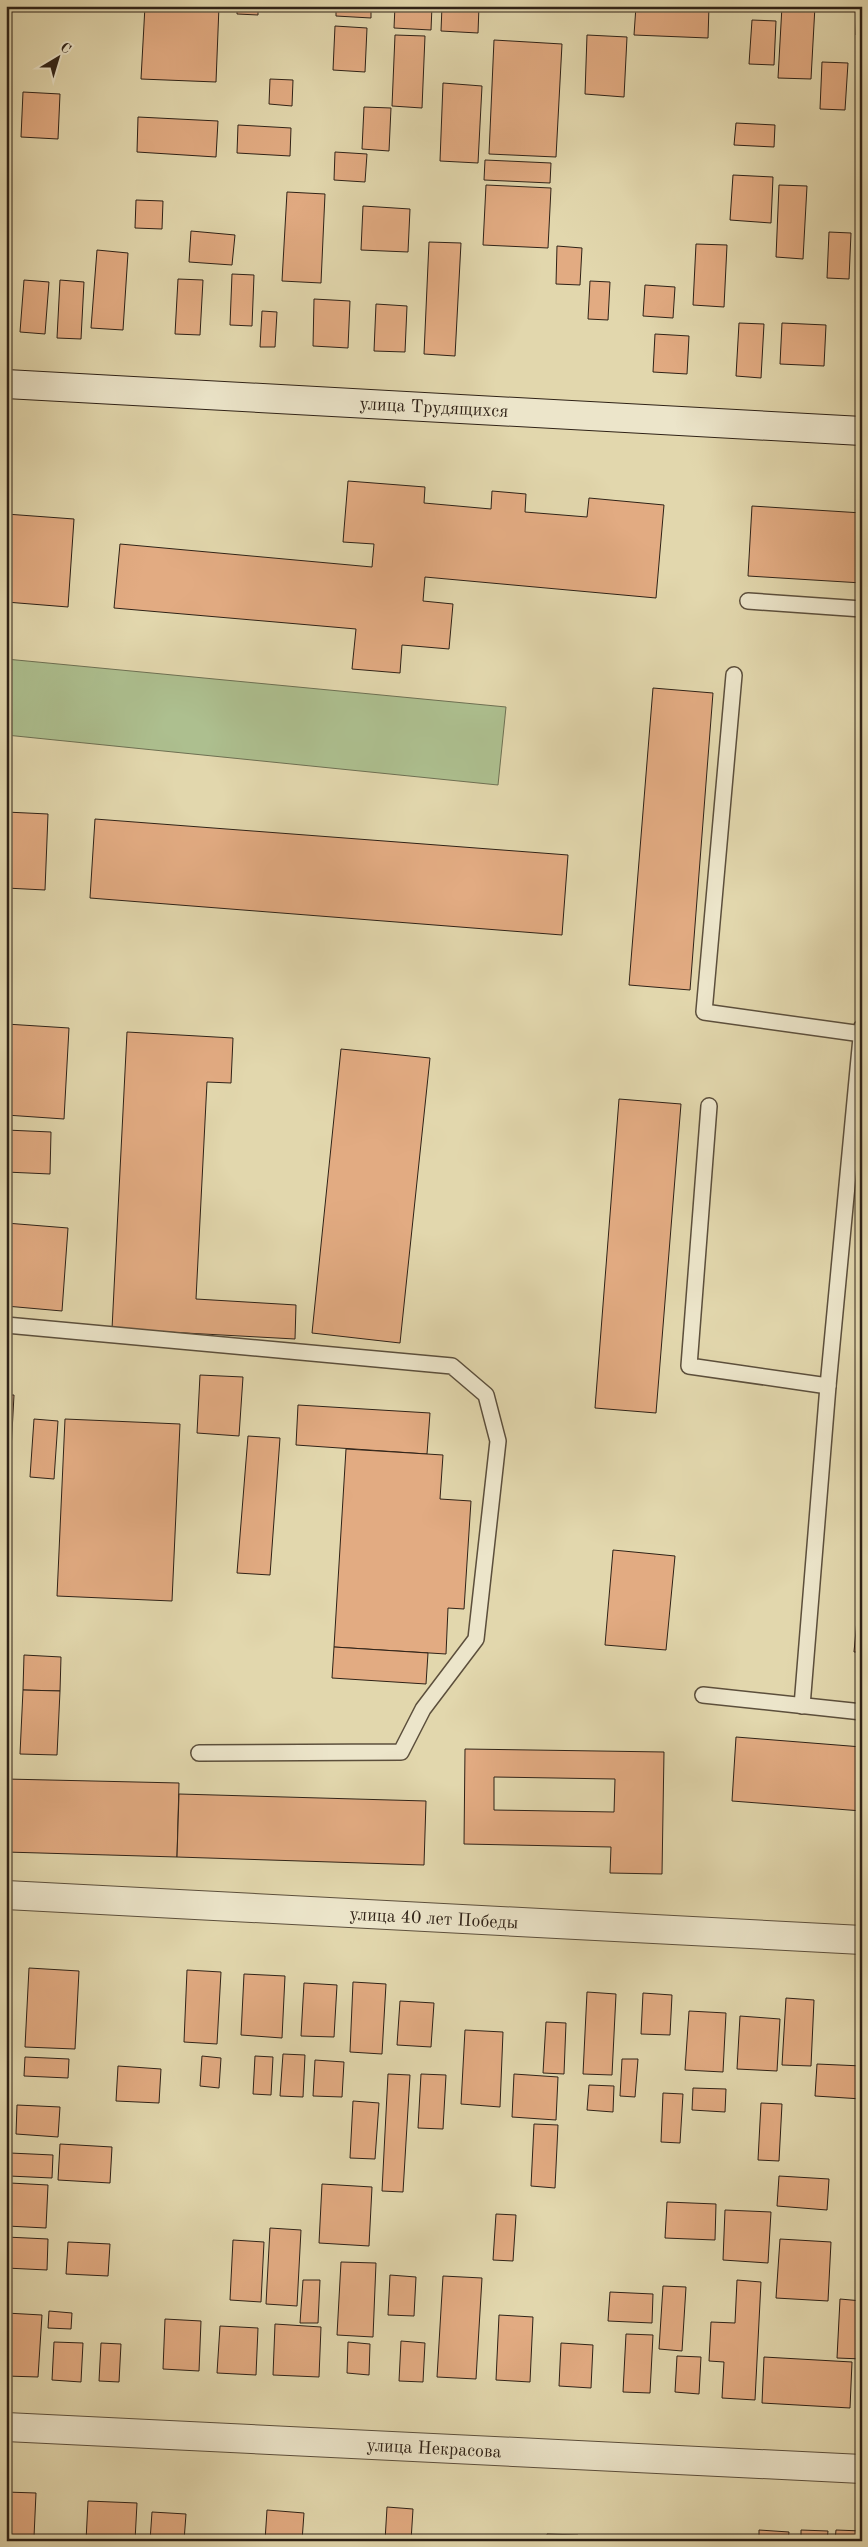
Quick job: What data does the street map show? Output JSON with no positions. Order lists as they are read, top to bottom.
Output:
{
  "streets": {
    "street": ["улица Трудящихся", "улица 40 лет Победы", "улица Некрасова"]
  },
  "north": "top right"
}
